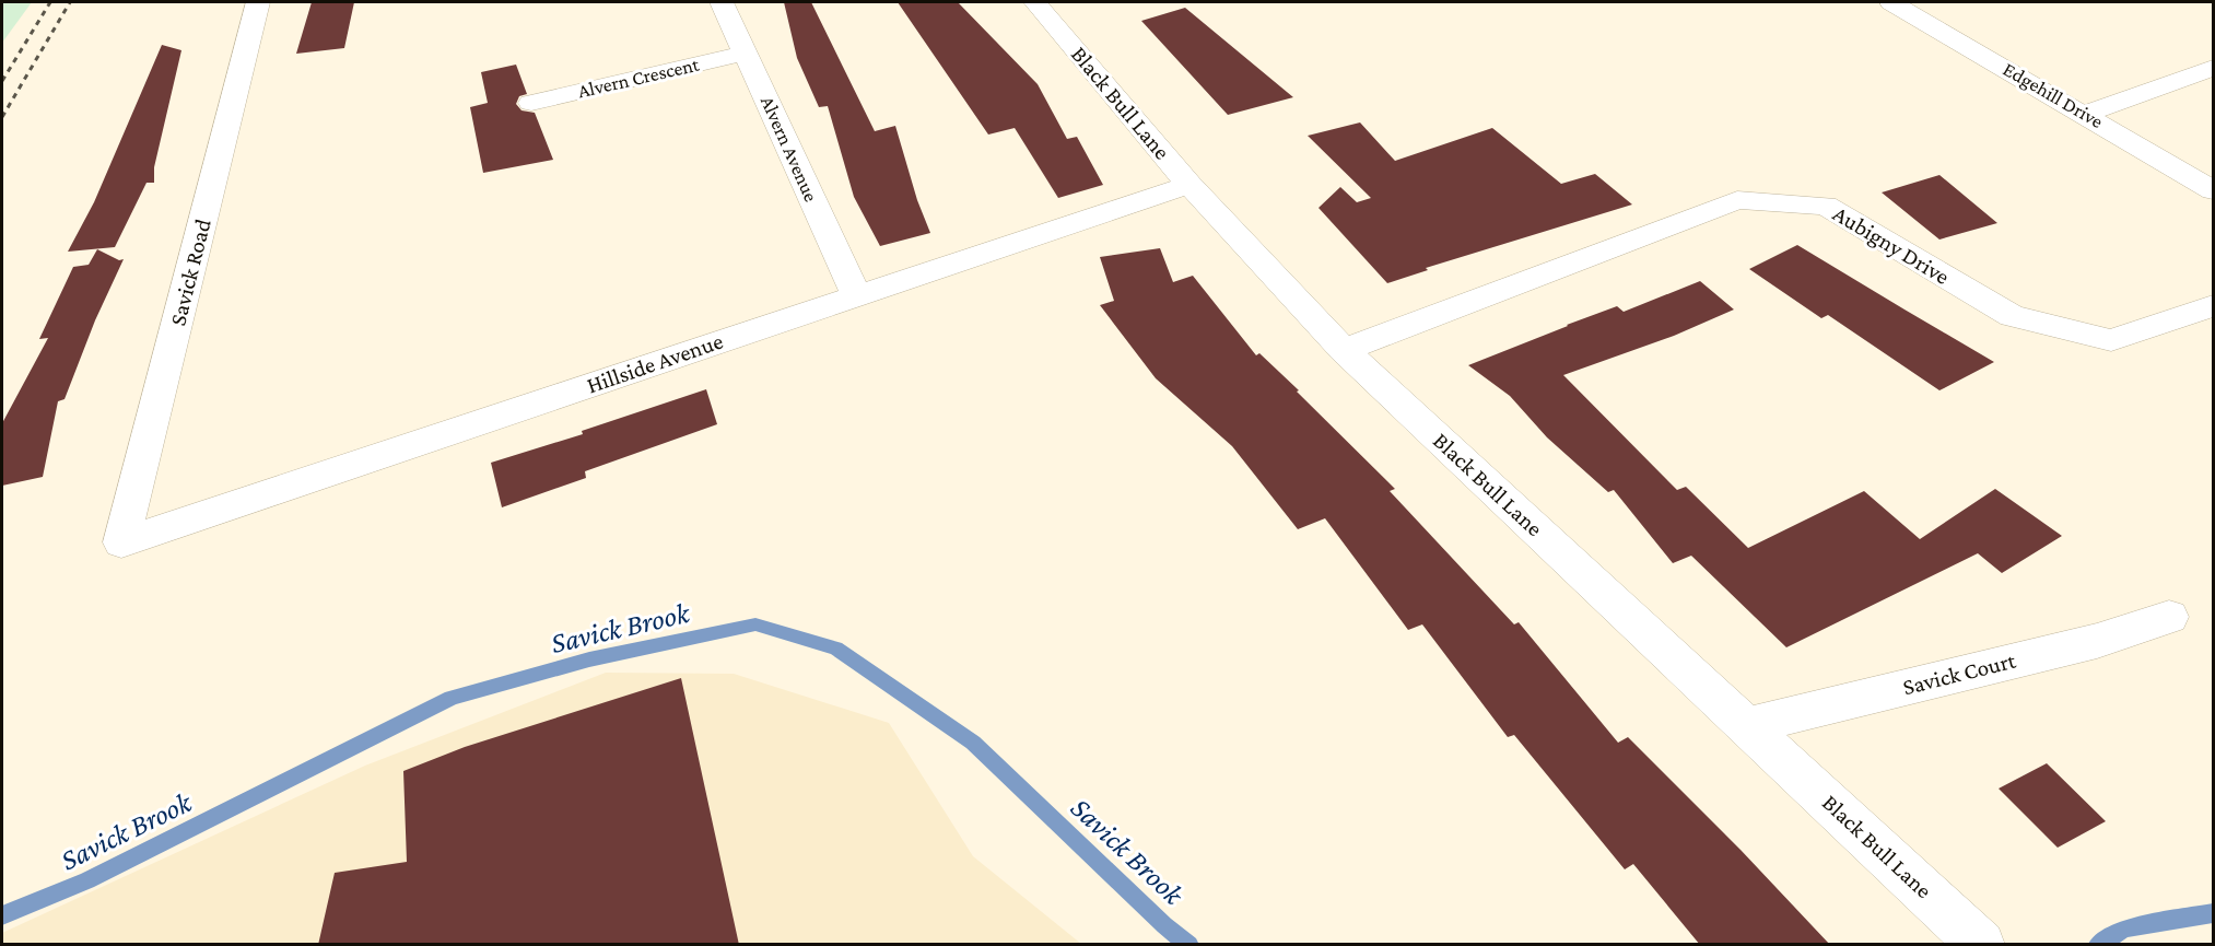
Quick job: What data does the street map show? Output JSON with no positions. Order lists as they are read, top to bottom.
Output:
{
  "streets": {
    "street": [
      "Alvern Crescent",
      "Edgehill Drive",
      "Black Bull Lane",
      "Alvern Avenue",
      "Aubigny Drive",
      "Savick Road",
      "Hillside Avenue",
      "Savick Court"
    ]
  },
  "crossings": [
    ["Alvern Crescent", "Alvern Avenue"],
    ["Black Bull Lane", "Aubigny Drive"],
    ["Black Bull Lane", "Hillside Avenue"],
    ["Black Bull Lane", "Savick Court"],
    ["Alvern Avenue", "Hillside Avenue"],
    ["Savick Road", "Hillside Avenue"]
  ],
  "water": ["Savick Brook"]
}
